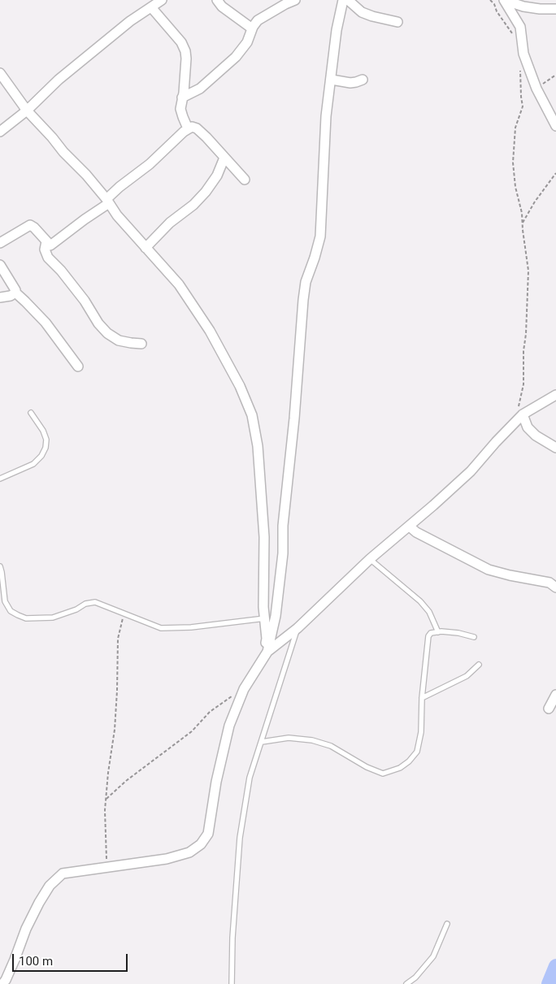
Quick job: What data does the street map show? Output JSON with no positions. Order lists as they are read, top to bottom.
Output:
{
  "scale_bar": "100 m"
}
